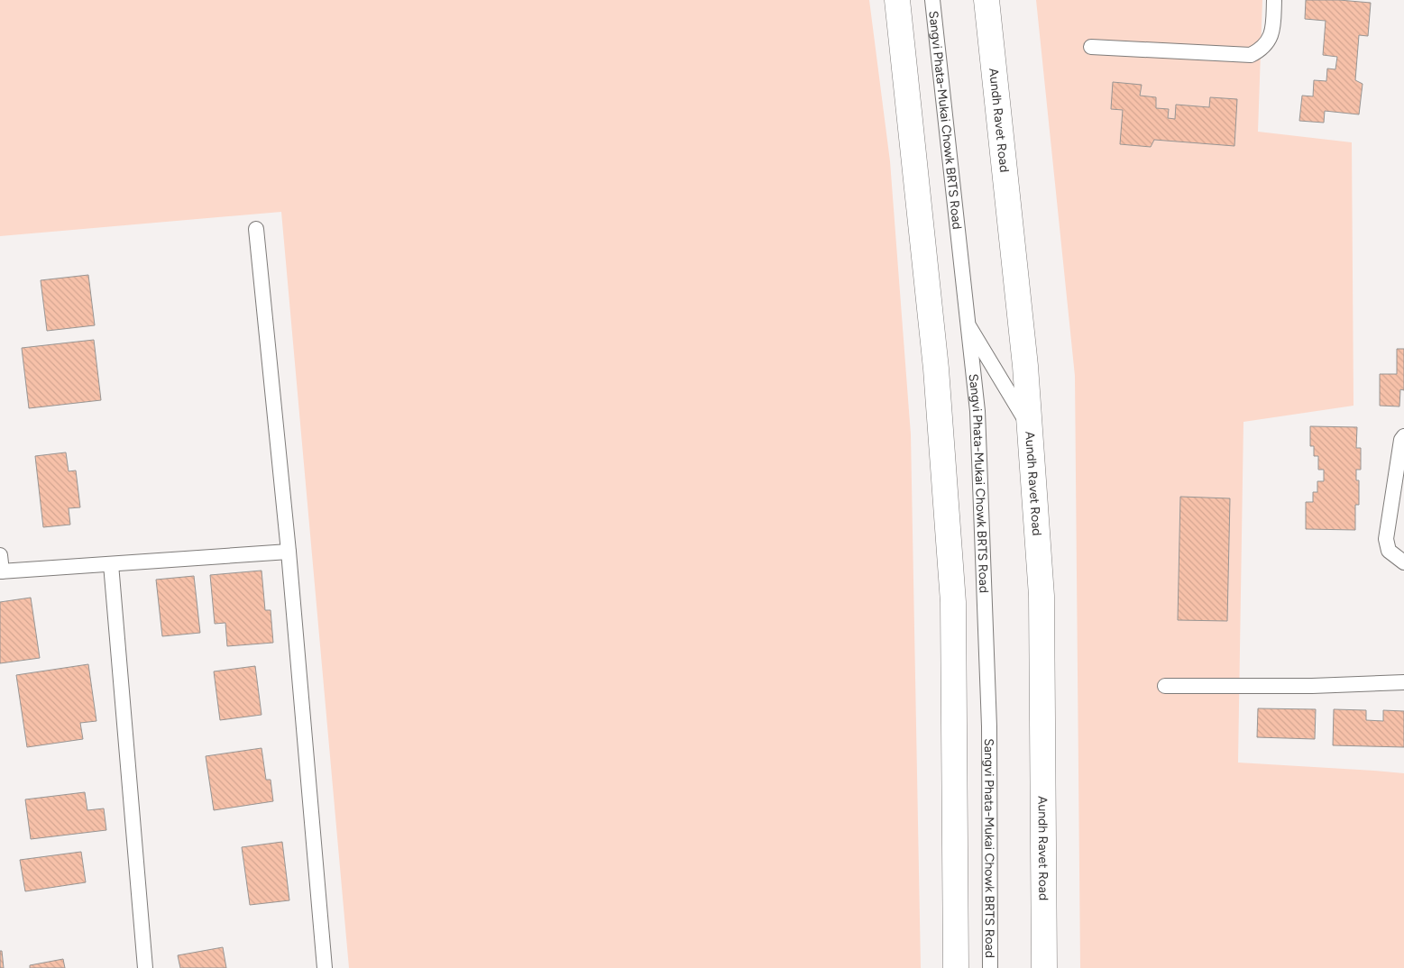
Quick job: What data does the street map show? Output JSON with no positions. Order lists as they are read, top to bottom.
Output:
{
  "streets": {
    "main road": ["Aundh Ravet Road"],
    "lane": ["Sangvi Phata-Mukai Chowk BRTS Road"]
  }
}
